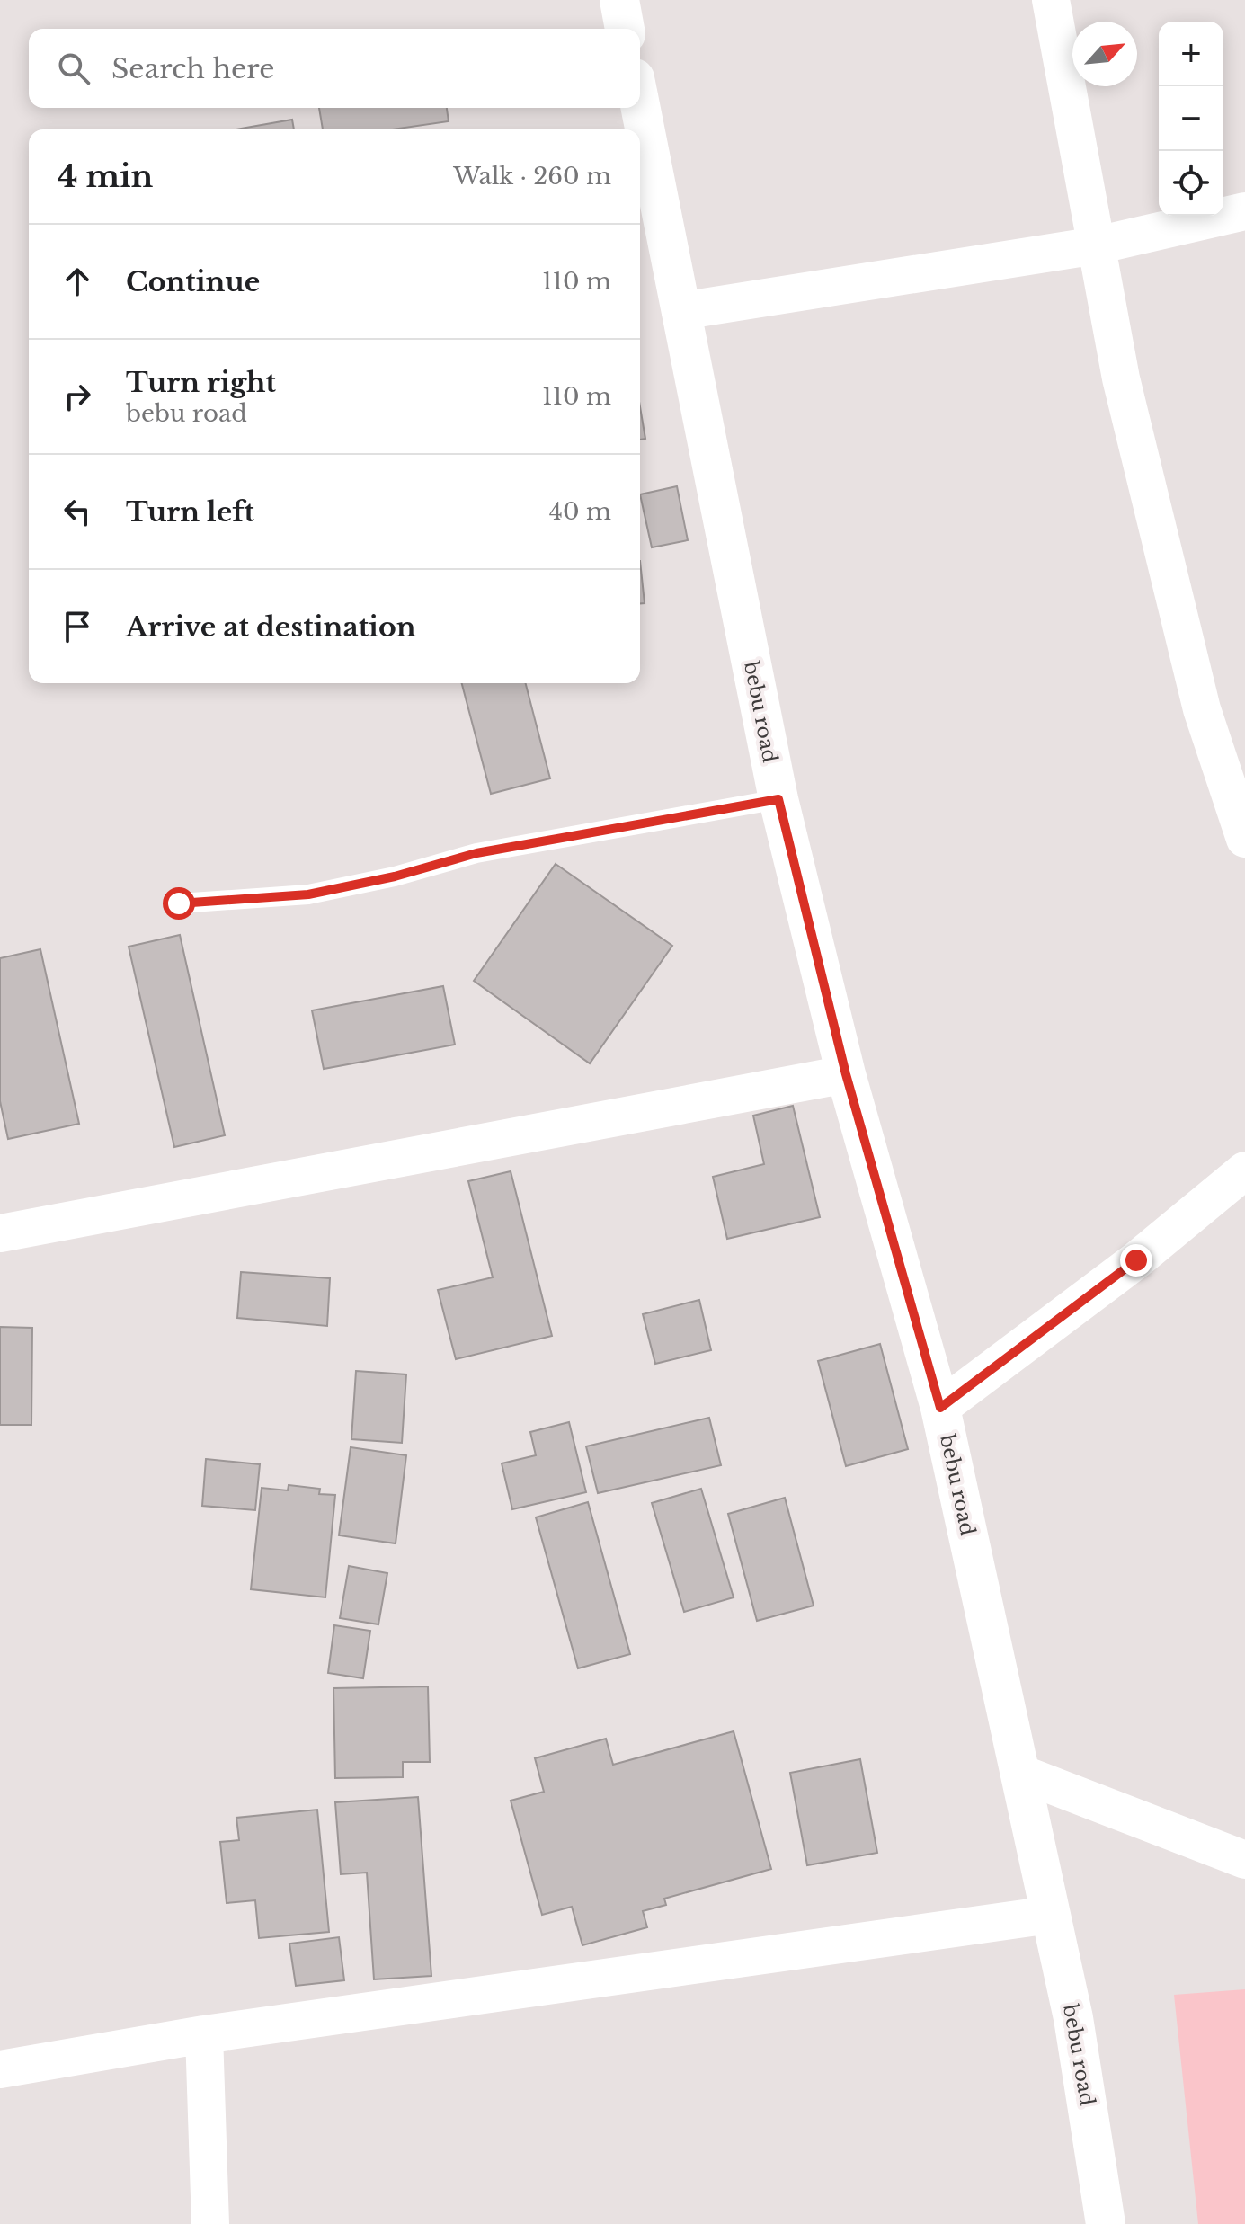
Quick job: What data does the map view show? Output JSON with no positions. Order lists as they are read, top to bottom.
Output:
{
  "streets": {
    "street": ["bebu road"]
  },
  "north": "top right",
  "page": {
    "map_buttons": ["+", "−"],
    "search": "Search here",
    "heading": ["4 min", "Walk · 260 m"],
    "list": [
      ["Continue", "110 m"],
      ["Turn right", "bebu road", "110 m"],
      ["Turn left", "40 m"],
      "Arrive at destination"
    ]
  }
}
